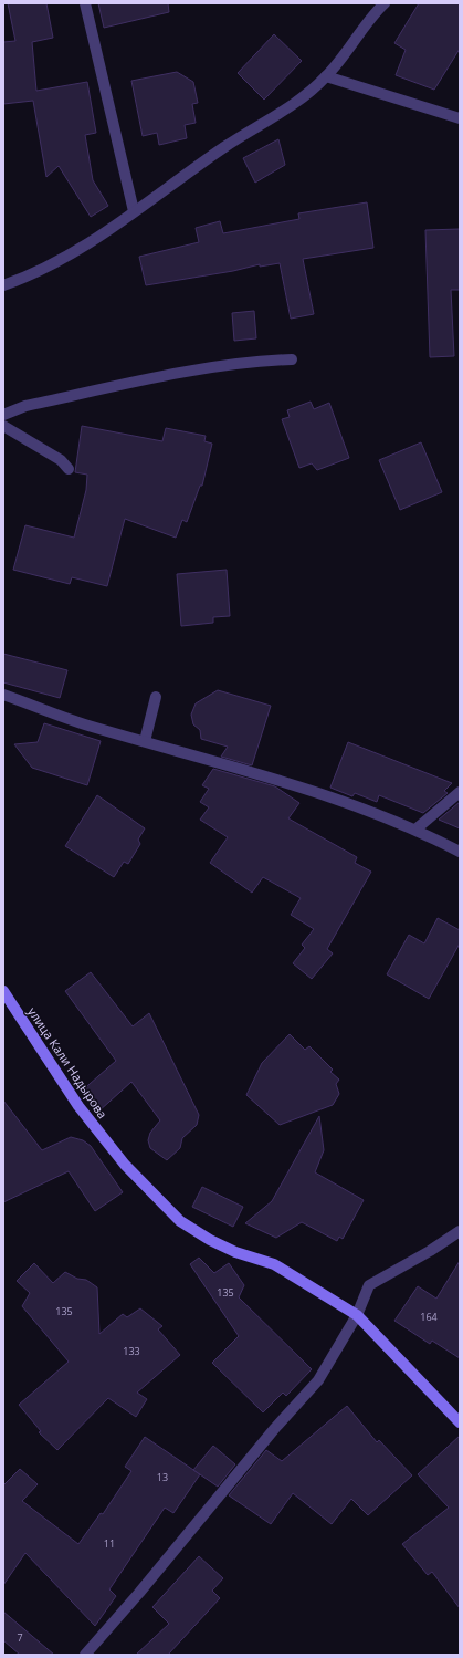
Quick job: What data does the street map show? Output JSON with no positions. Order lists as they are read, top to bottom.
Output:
{
  "streets": {
    "street": ["улица Кали Надырова"]
  },
  "house_numbers": [
    "135",
    "135",
    "164",
    "133",
    "13",
    "11",
    "7"
  ]
}
